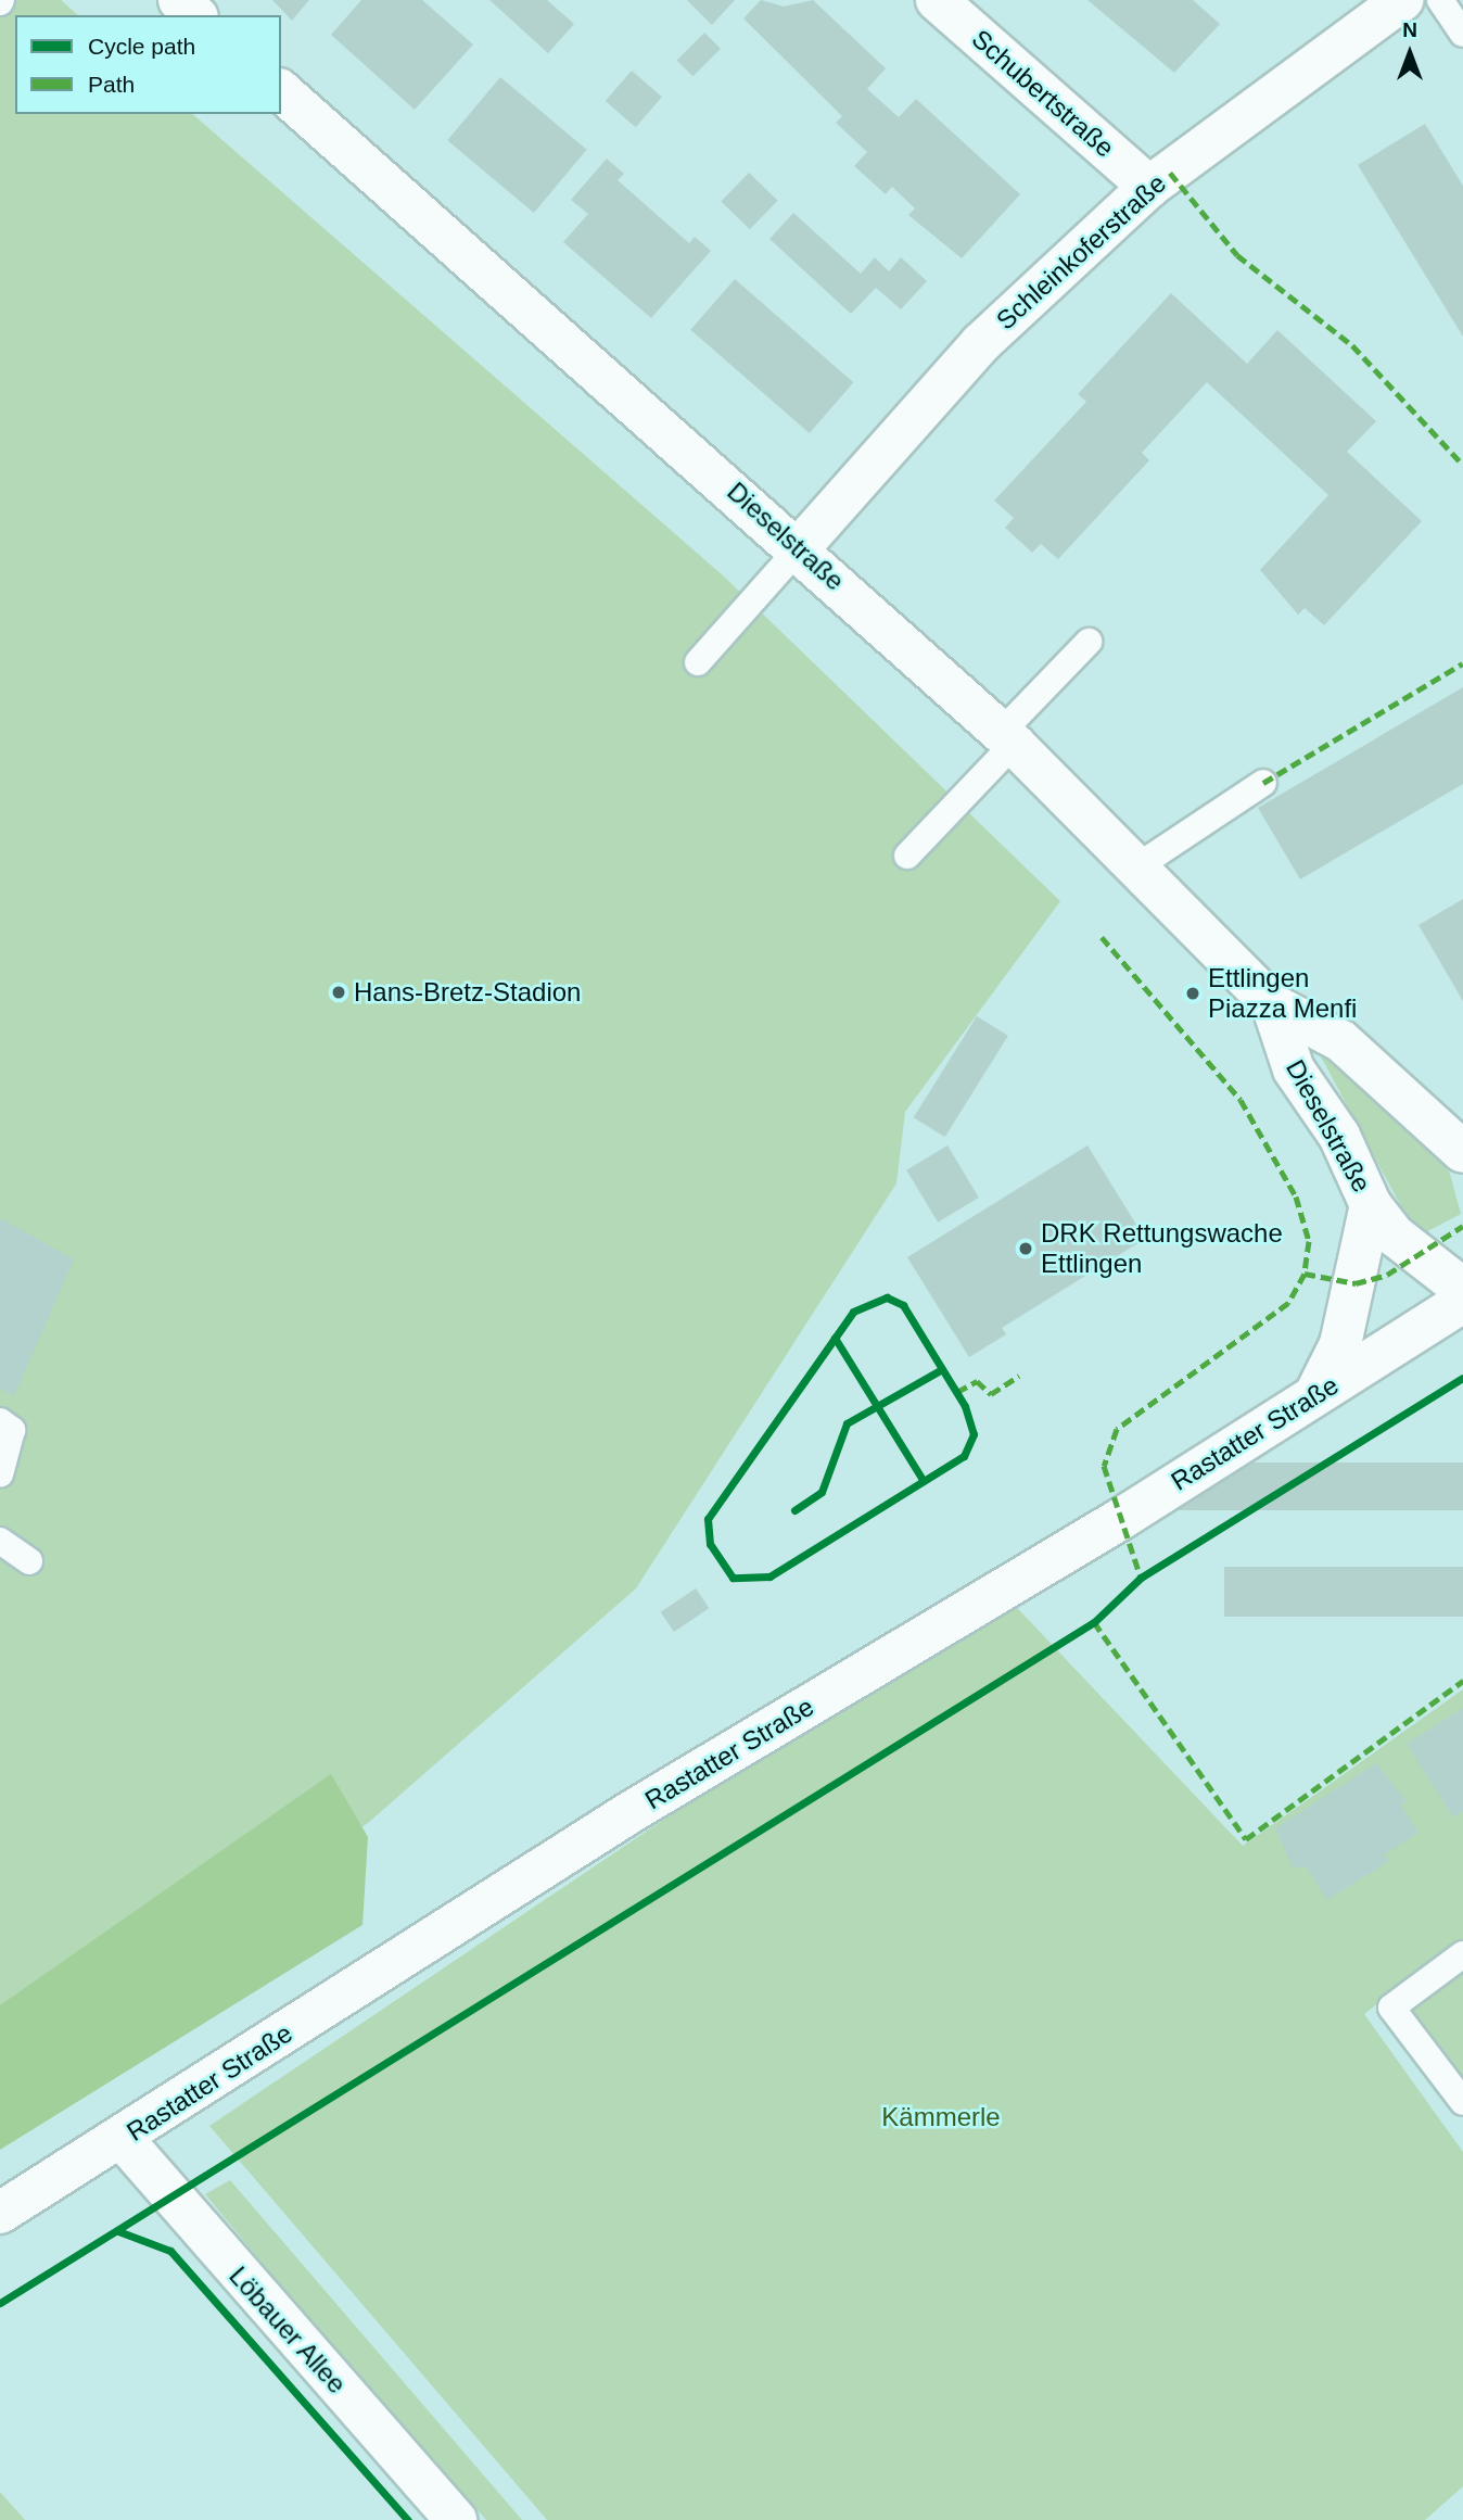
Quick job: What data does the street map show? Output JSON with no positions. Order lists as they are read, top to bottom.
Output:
{
  "streets": {
    "street": [
      "Schubertstraße",
      "Schleinkoferstraße",
      "Dieselstraße",
      "Rastatter Straße",
      "Löbauer Allee"
    ]
  },
  "crossings": [
    ["Schubertstraße", "Schleinkoferstraße"],
    ["Schleinkoferstraße", "Dieselstraße"],
    ["Dieselstraße", "Rastatter Straße"],
    ["Rastatter Straße", "Löbauer Allee"]
  ],
  "parks": ["Kämmerle"],
  "places": ["Hans-Bretz-Stadion", "Ettlingen Piazza Menfi", "DRK Rettungswache Ettlingen"],
  "legend": ["Cycle path", "Path"],
  "north": "top"
}
